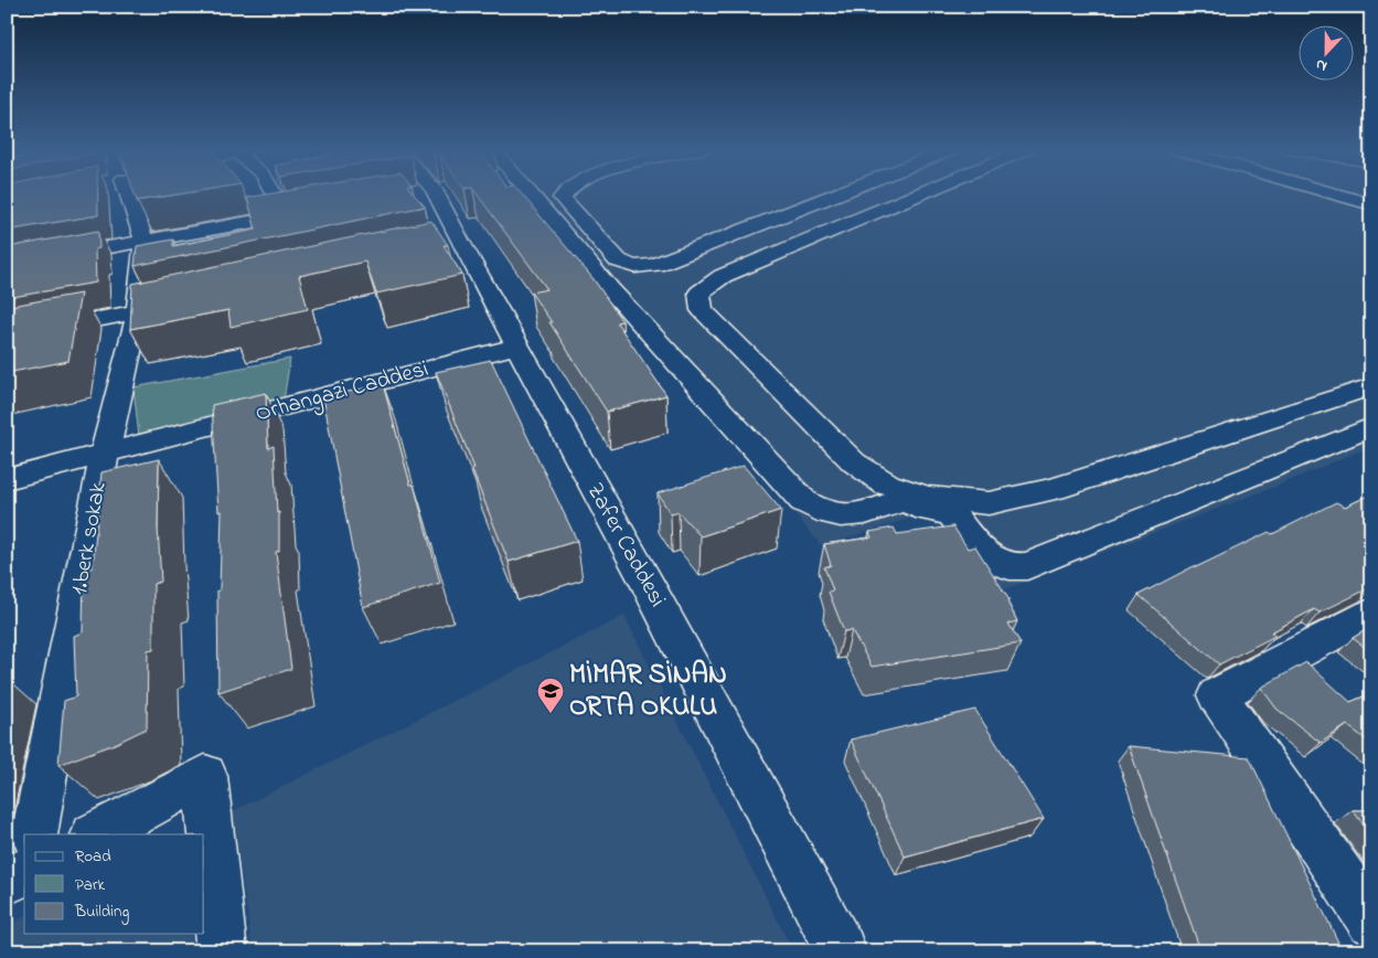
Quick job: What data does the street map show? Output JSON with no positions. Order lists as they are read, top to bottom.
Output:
{
  "streets": {
    "street": ["Orhangazi Caddesi", "1.berk sokak", "Zafer Caddesi"]
  },
  "crossings": [
    ["Orhangazi Caddesi", "1.berk sokak"],
    ["Orhangazi Caddesi", "Zafer Caddesi"]
  ],
  "places": {
    "school or university": ["MİMAR SİNAN ORTA OKULU"]
  },
  "legend": ["Road", "Park", "Building"],
  "north": "bottom"
}
